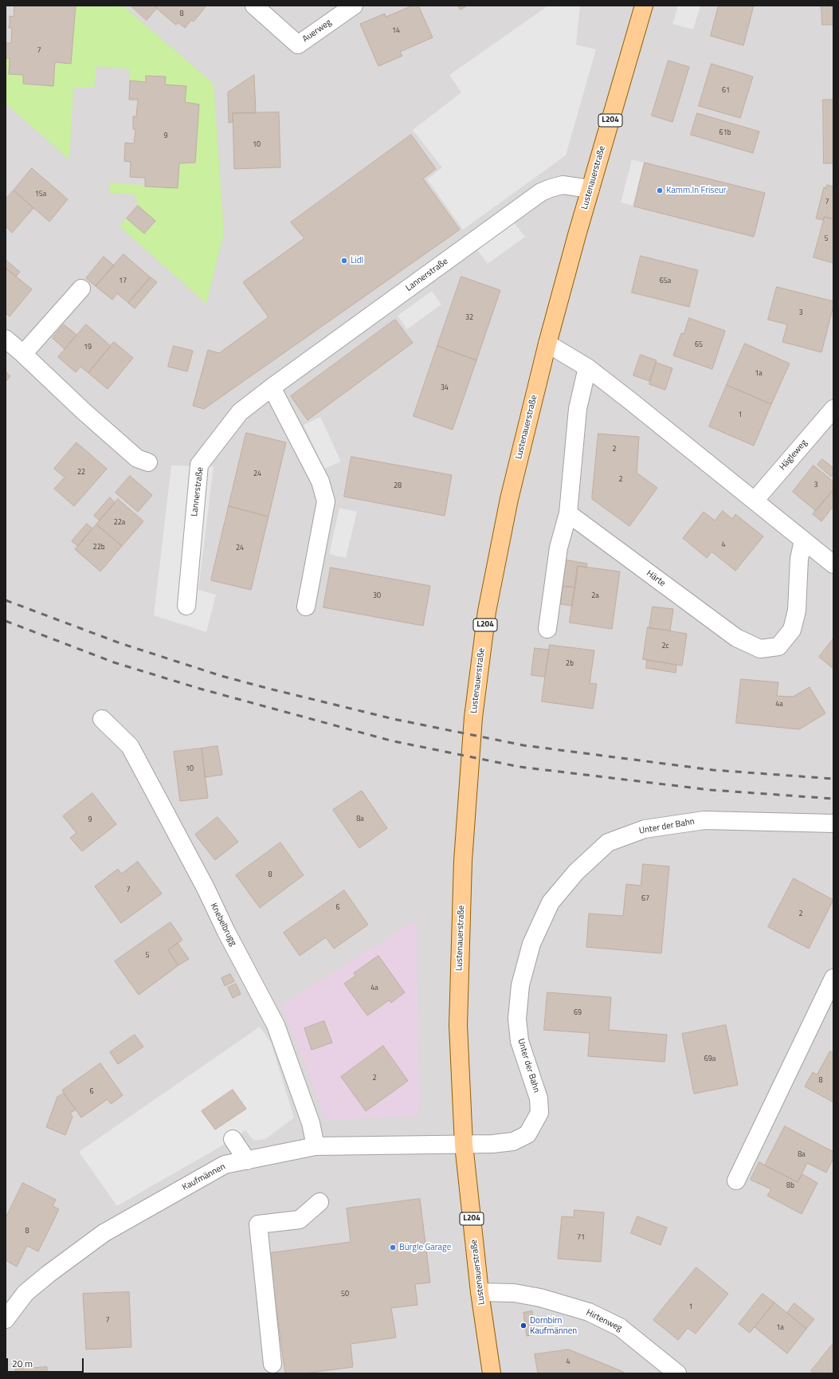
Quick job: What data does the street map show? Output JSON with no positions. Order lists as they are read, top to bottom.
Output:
{
  "streets": {
    "main road": ["L204", "Lustenauerstraße"],
    "street": [
      "Auerweg",
      "Lannerstraße",
      "Hägleweg",
      "Härte",
      "Unter der Bahn",
      "Knebelbrugg",
      "Kaufmännen",
      "Hirtenweg"
    ]
  },
  "crossings": [
    ["Lustenauerstraße", "Lannerstraße"],
    ["Lustenauerstraße", "Unter der Bahn"],
    ["Lustenauerstraße", "Kaufmännen"],
    ["Lustenauerstraße", "Hirtenweg"],
    ["Unter der Bahn", "Kaufmännen"],
    ["Knebelbrugg", "Kaufmännen"]
  ],
  "places": [
    "Kamm.In Friseur",
    "Lidl",
    "Bürgle Garage",
    "Dornbirn Kaufmännen"
  ],
  "house_numbers": [
    "8",
    "14",
    "7",
    "61",
    "61b",
    "9",
    "10",
    "15a",
    "7",
    "5",
    "17",
    "65a",
    "3",
    "32",
    "65",
    "19",
    "1a",
    "34",
    "1",
    "2",
    "22",
    "24",
    "2",
    "3",
    "28",
    "22a",
    "4",
    "22b",
    "24",
    "30",
    "2a",
    "2c",
    "2b",
    "4a",
    "10",
    "8a",
    "9",
    "8",
    "7",
    "67",
    "6",
    "2",
    "5",
    "4a",
    "69",
    "69a",
    "2",
    "8",
    "6",
    "8a",
    "8b",
    "8",
    "71",
    "50",
    "1",
    "7",
    "1a",
    "4"
  ],
  "scale_bar": "20 m"
}
